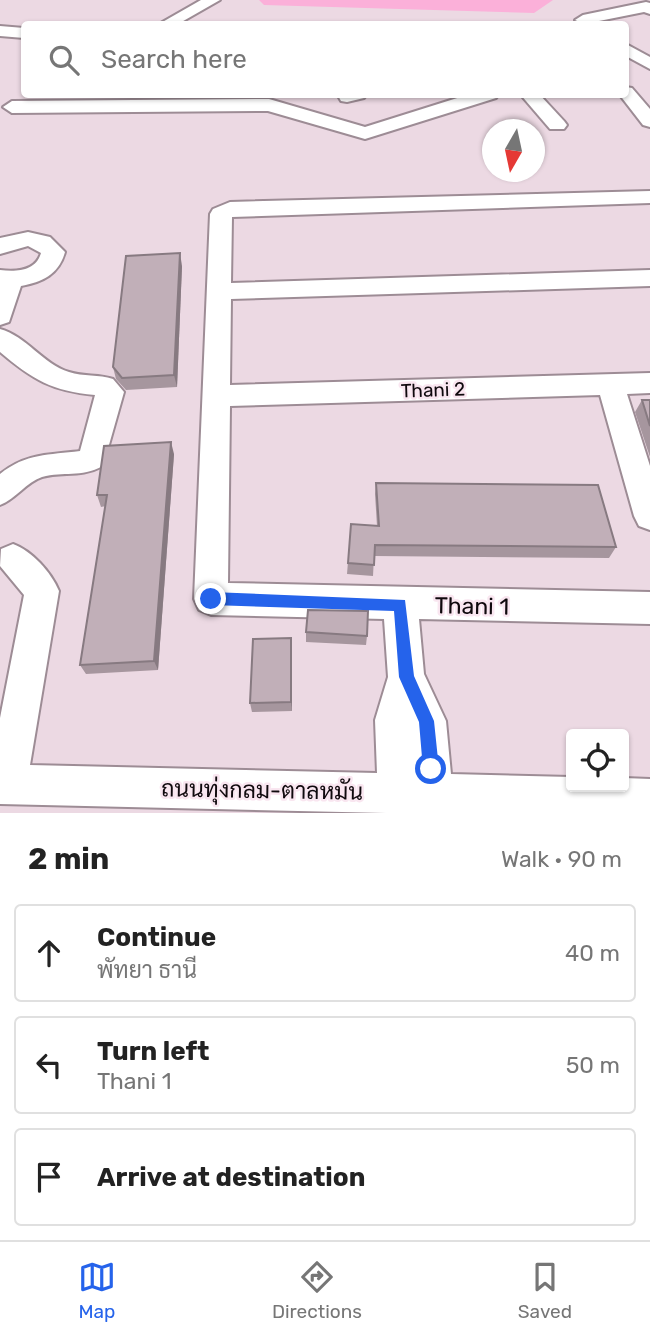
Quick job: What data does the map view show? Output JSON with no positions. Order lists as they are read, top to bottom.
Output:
{
  "streets": {
    "street": ["Thani 2", "Thani 1", "ถนนทุ่งกลม-ตาลหมัน"]
  },
  "crossings": [
    ["Thani 2", "Thani 1"]
  ],
  "north": "bottom",
  "page": {
    "search": "Search here",
    "heading": ["2 min", "Walk · 90 m"],
    "list": [
      ["Continue", "พัทยา ธานี", "40 m"],
      ["Turn left", "Thani 1", "50 m"],
      "Arrive at destination"
    ],
    "nav": ["Map", "Directions", "Saved"]
  }
}
